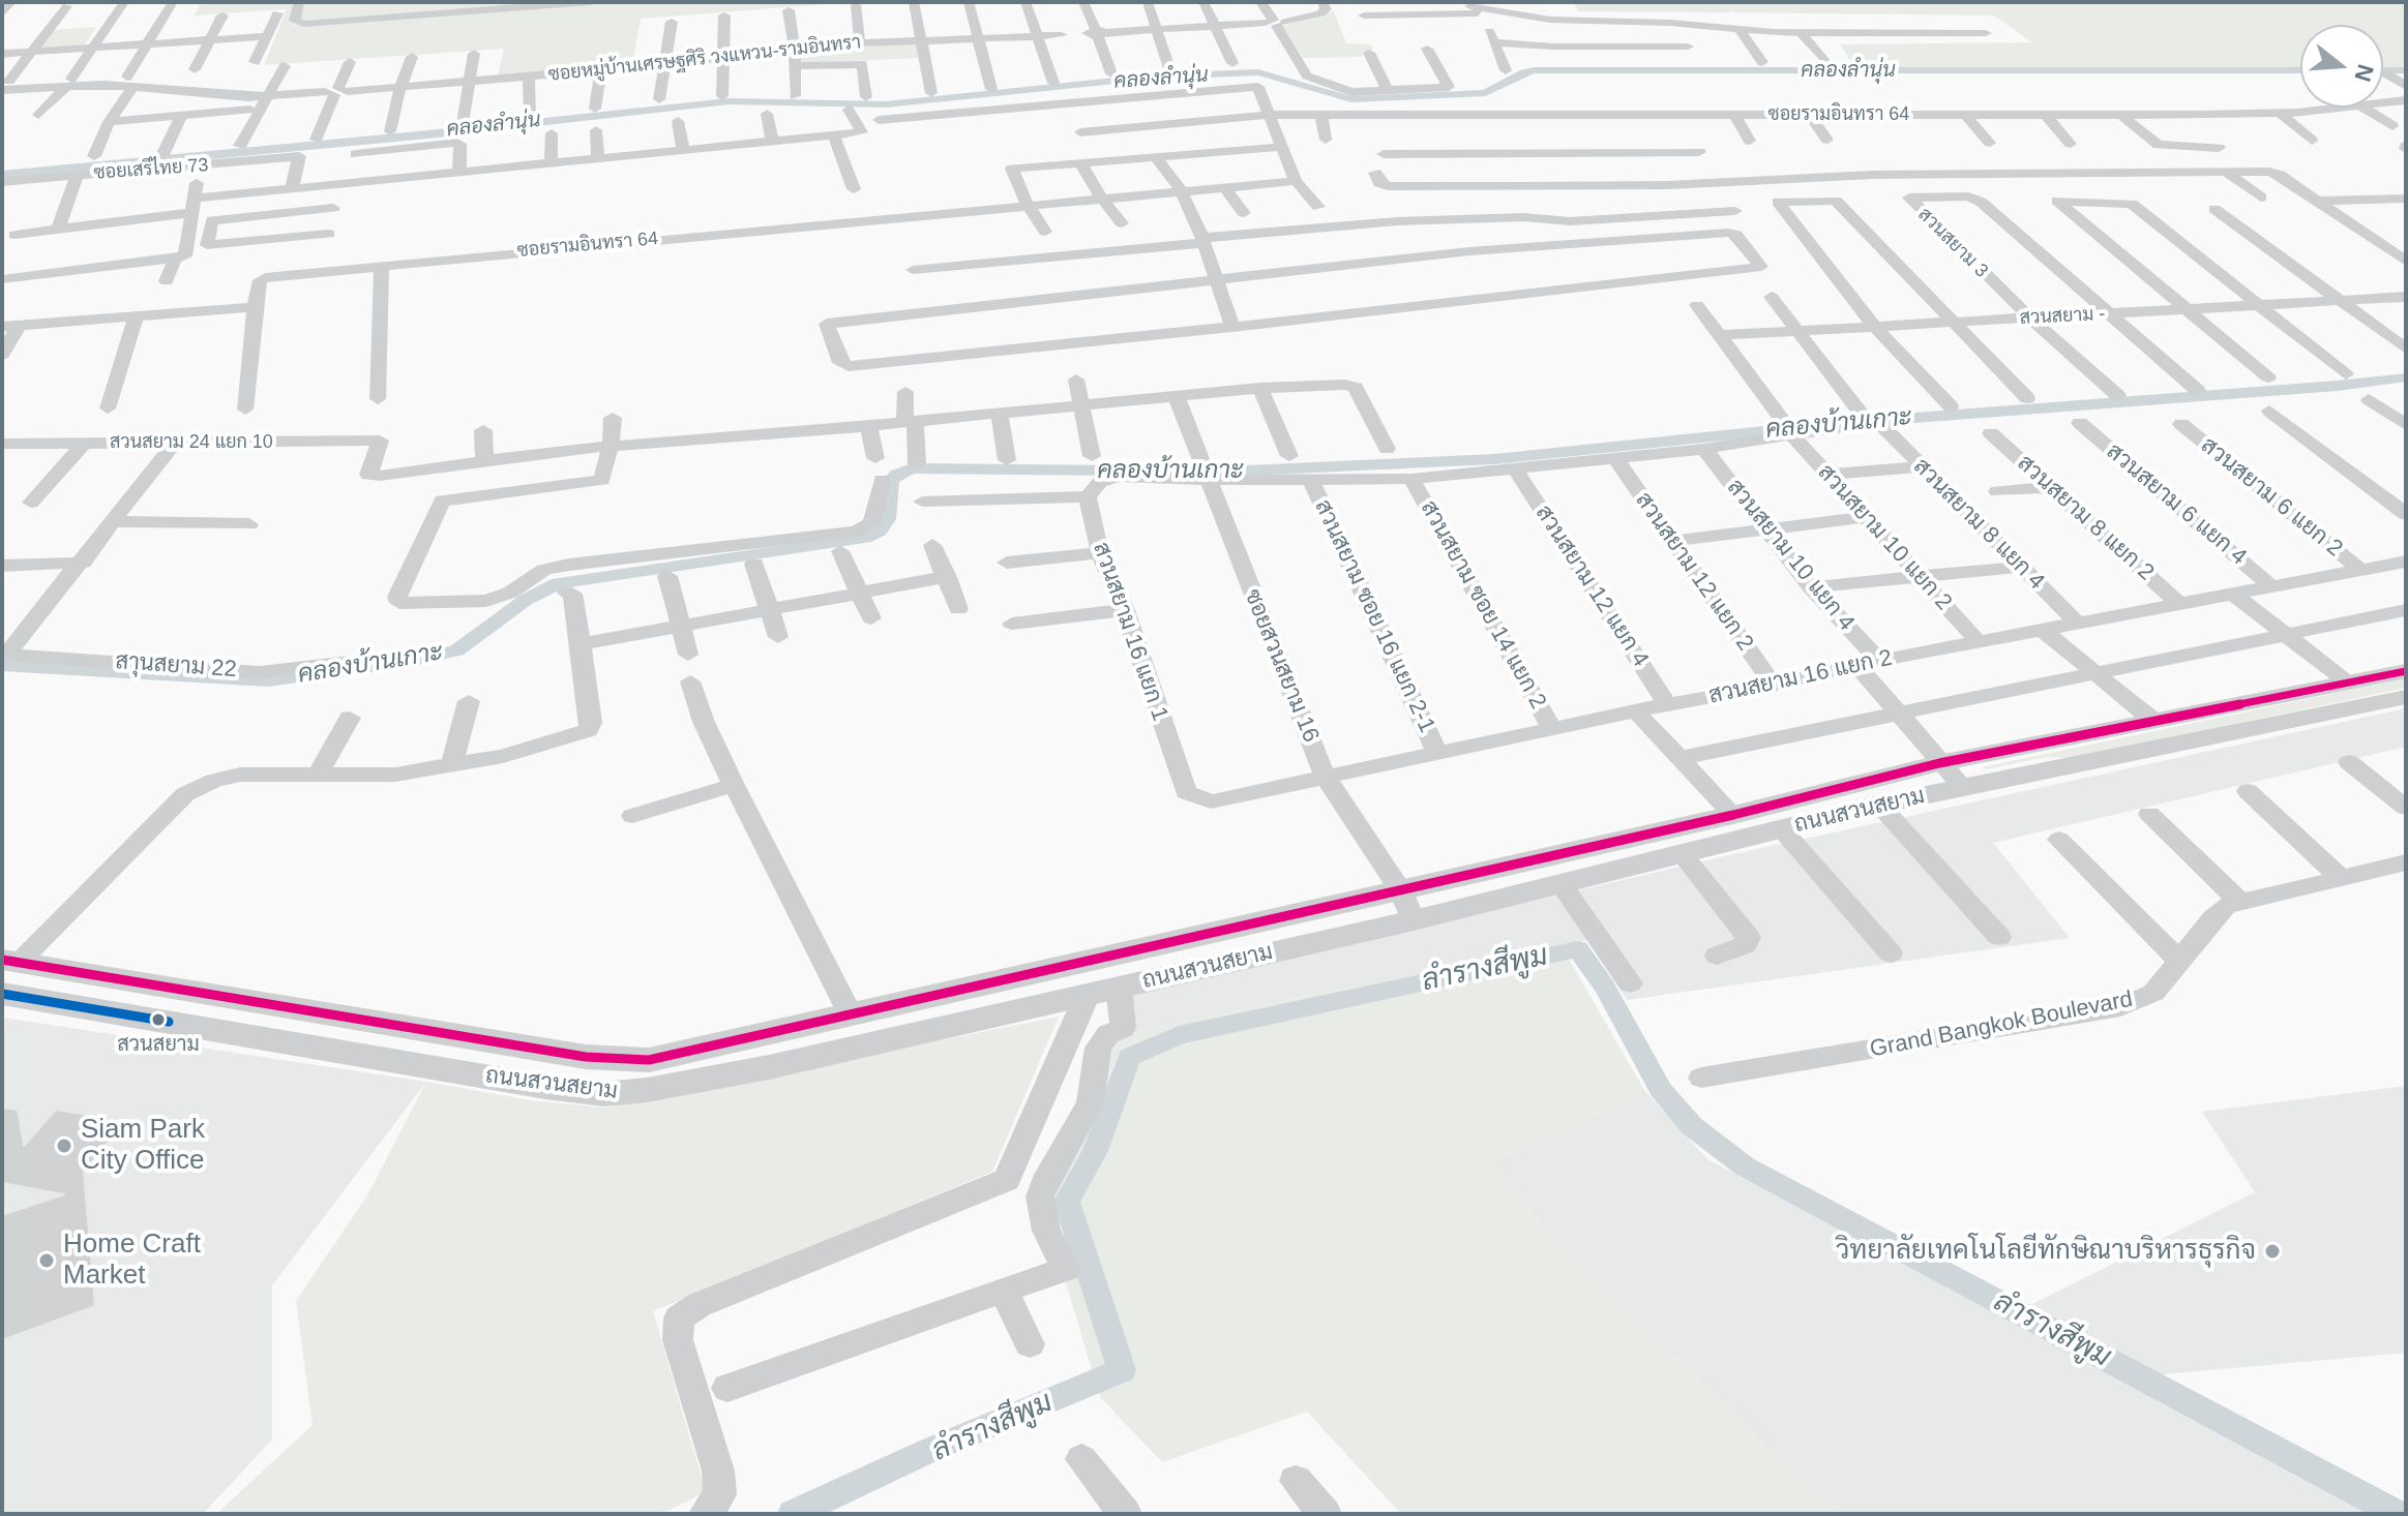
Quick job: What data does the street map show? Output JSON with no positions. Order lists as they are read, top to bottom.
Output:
{
  "streets": {
    "street": [
      "ซอยหมู่บ้านเศรษฐศิริ วงแหวน-รามอินทรา",
      "ซอยรามอินทรา 64",
      "ซอยเสรีไทย 73",
      "สวนสยาม 3",
      "สวนสยาม -",
      "สวนสยาม 24 แยก 10",
      "สวนสยาม 6 แยก 2",
      "สวนสยาม 6 แยก 4",
      "สวนสยาม 8 แยก 2",
      "สวนสยาม 8 แยก 4",
      "สวนสยาม 10 แยก 2",
      "สวนสยาม 10 แยก 4",
      "สวนสยาม 12 แยก 2",
      "สวนสยาม 12 แยก 4",
      "สวนสยาม ซอย 14 แยก 2",
      "สวนสยาม ซอย 16 แยก 2-1",
      "สวนสยาม 16 แยก 1",
      "สาุนสยาม 22",
      "ซอยสวนสยาม 16",
      "สวนสยาม 16 แยก 2",
      "ถนนสวนสยาม",
      "Grand Bangkok Boulevard"
    ]
  },
  "crossings": [
    ["สวนสยาม 3", "สวนสยาม -"],
    ["สวนสยาม -", "สวนสยาม 10 แยก 2"],
    ["สวนสยาม 6 แยก 2", "สวนสยาม 16 แยก 2"],
    ["สวนสยาม 6 แยก 4", "สวนสยาม 16 แยก 2"],
    ["สวนสยาม 8 แยก 2", "สวนสยาม 16 แยก 2"],
    ["สวนสยาม 8 แยก 4", "สวนสยาม 10 แยก 2"],
    ["สวนสยาม 8 แยก 4", "สวนสยาม 16 แยก 2"],
    ["สวนสยาม 10 แยก 2", "สวนสยาม 16 แยก 2"],
    ["สวนสยาม 10 แยก 4", "สวนสยาม 16 แยก 2"],
    ["สวนสยาม 10 แยก 4", "ถนนสวนสยาม"],
    ["สวนสยาม 12 แยก 2", "สวนสยาม 16 แยก 2"],
    ["สวนสยาม 12 แยก 4", "สวนสยาม 16 แยก 2"],
    ["สวนสยาม ซอย 14 แยก 2", "สวนสยาม 16 แยก 2"],
    ["สวนสยาม ซอย 16 แยก 2-1", "สวนสยาม 16 แยก 2"],
    ["สวนสยาม 16 แยก 1", "สวนสยาม 16 แยก 2"],
    ["ซอยสวนสยาม 16", "สวนสยาม 16 แยก 2"],
    ["ซอยสวนสยาม 16", "ถนนสวนสยาม"]
  ],
  "water": ["คลองลำนุ่น", "คลองบ้านเกาะ", "ลำรางสีพูม"],
  "places": [
    "สวนสยาม",
    "Siam Park City Office",
    "วิทยาลัยเทคโนโลยีทักษิณาบริหารธุรกิจ",
    "Home Craft Market"
  ],
  "north": "right"
}
